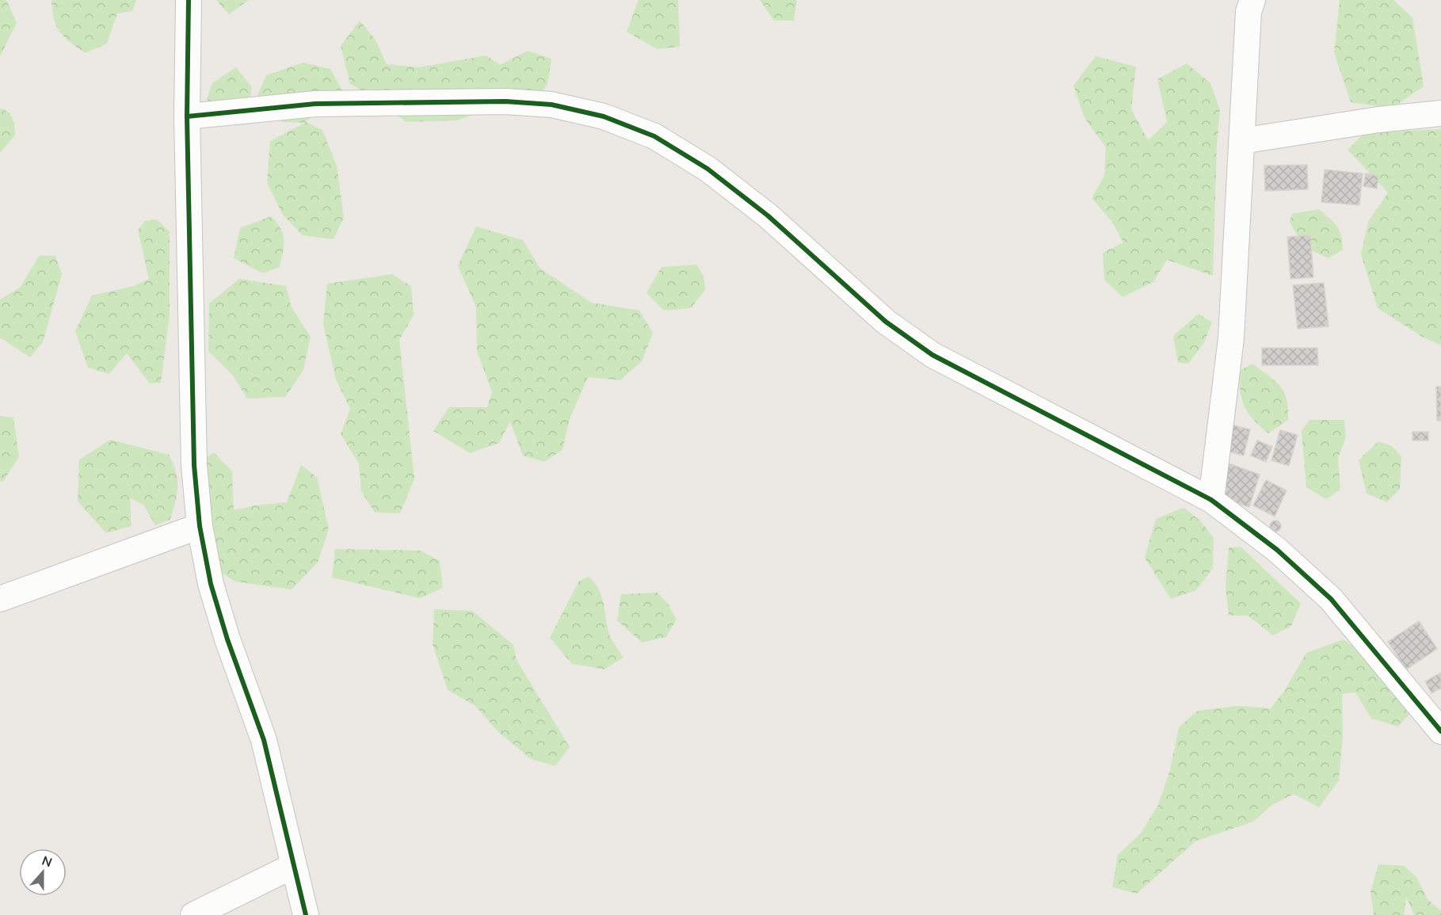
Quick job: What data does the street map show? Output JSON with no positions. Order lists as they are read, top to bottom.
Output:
{
  "north": "top"
}
